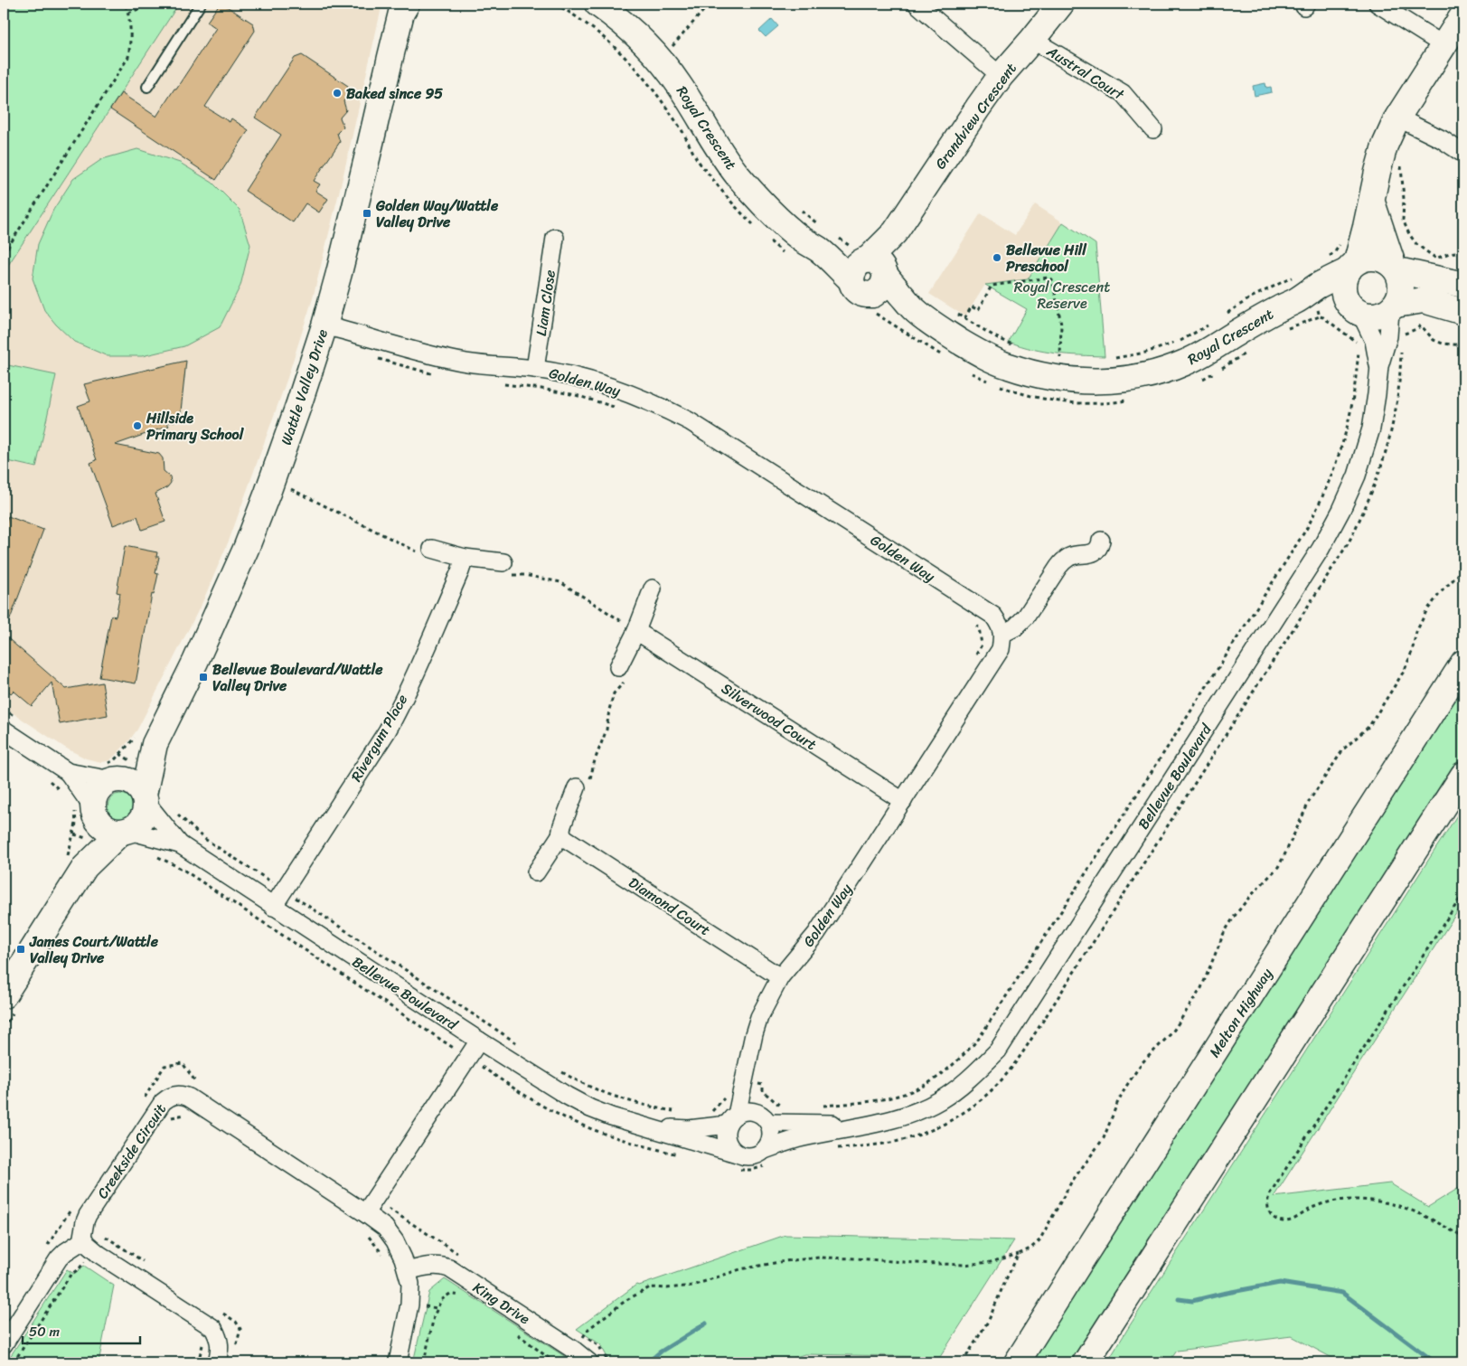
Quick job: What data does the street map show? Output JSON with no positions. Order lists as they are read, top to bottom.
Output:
{
  "streets": {
    "main road": [
      "Grandview Crescent",
      "Royal Crescent",
      "Wattle Valley Drive",
      "Melton Highway"
    ],
    "street": [
      "Austral Court",
      "Liam Close",
      "Golden Way",
      "Silverwood Court",
      "Rivergum Place",
      "Bellevue Boulevard",
      "Diamond Court",
      "Creekside Circuit",
      "King Drive"
    ]
  },
  "crossings": [
    ["Austral Court", "Grandview Crescent"],
    ["Grandview Crescent", "Royal Crescent"],
    ["Royal Crescent", "Bellevue Boulevard"],
    ["Liam Close", "Golden Way"],
    ["Golden Way", "Wattle Valley Drive"],
    ["Golden Way", "Silverwood Court"],
    ["Golden Way", "Bellevue Boulevard"],
    ["Golden Way", "Diamond Court"],
    ["Wattle Valley Drive", "Bellevue Boulevard"],
    ["Rivergum Place", "Bellevue Boulevard"],
    ["Creekside Circuit", "King Drive"]
  ],
  "parks": ["Royal Crescent Reserve"],
  "places": {
    "other": ["Baked since 95", "Bellevue Hill Preschool", "Hillside Primary School"],
    "transit": ["Golden Way/Wattle Valley Drive", "Bellevue Boulevard/Wattle Valley Drive", "James Court/Wattle Valley Drive"]
  },
  "scale_bar": "50 m"
}
